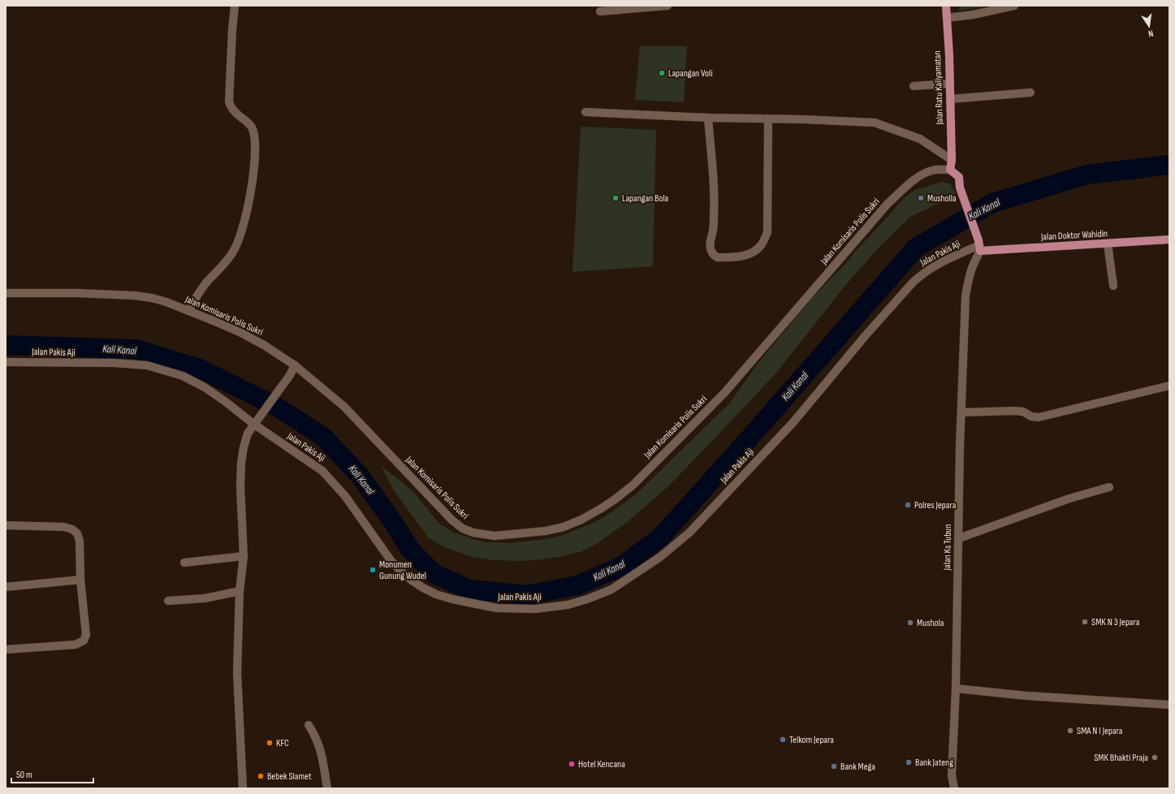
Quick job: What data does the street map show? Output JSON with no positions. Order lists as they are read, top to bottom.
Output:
{
  "streets": {
    "main road": ["Jalan Ratu Kaliyamatan", "Jalan Doktor Wahidin"],
    "street": ["Jalan Komisaris Polis Sukri", "Jalan Pakis Aji", "Jalan Ks Tubun"]
  },
  "crossings": [
    ["Jalan Ratu Kaliyamatan", "Jalan Komisaris Polis Sukri"],
    ["Jalan Doktor Wahidin", "Jalan Pakis Aji"],
    ["Jalan Doktor Wahidin", "Jalan Ks Tubun"],
    ["Jalan Pakis Aji", "Jalan Ks Tubun"]
  ],
  "water": ["Kali Kanal"],
  "places": [
    "Lapangan Voli",
    "Lapangan Bola",
    "Musholla",
    "Polres Jepara",
    "Monumen Gunung Wudel",
    "SMK N 3 Jepara",
    "Mushola",
    "SMA N I Jepara",
    "Telkom Jepara",
    "KFC",
    "SMK Bhakti Praja",
    "Bank Jateng",
    "Hotel Kencana",
    "Bank Mega",
    "Bebek Slamet"
  ],
  "scale_bar": "50 m",
  "north": "bottom"
}
